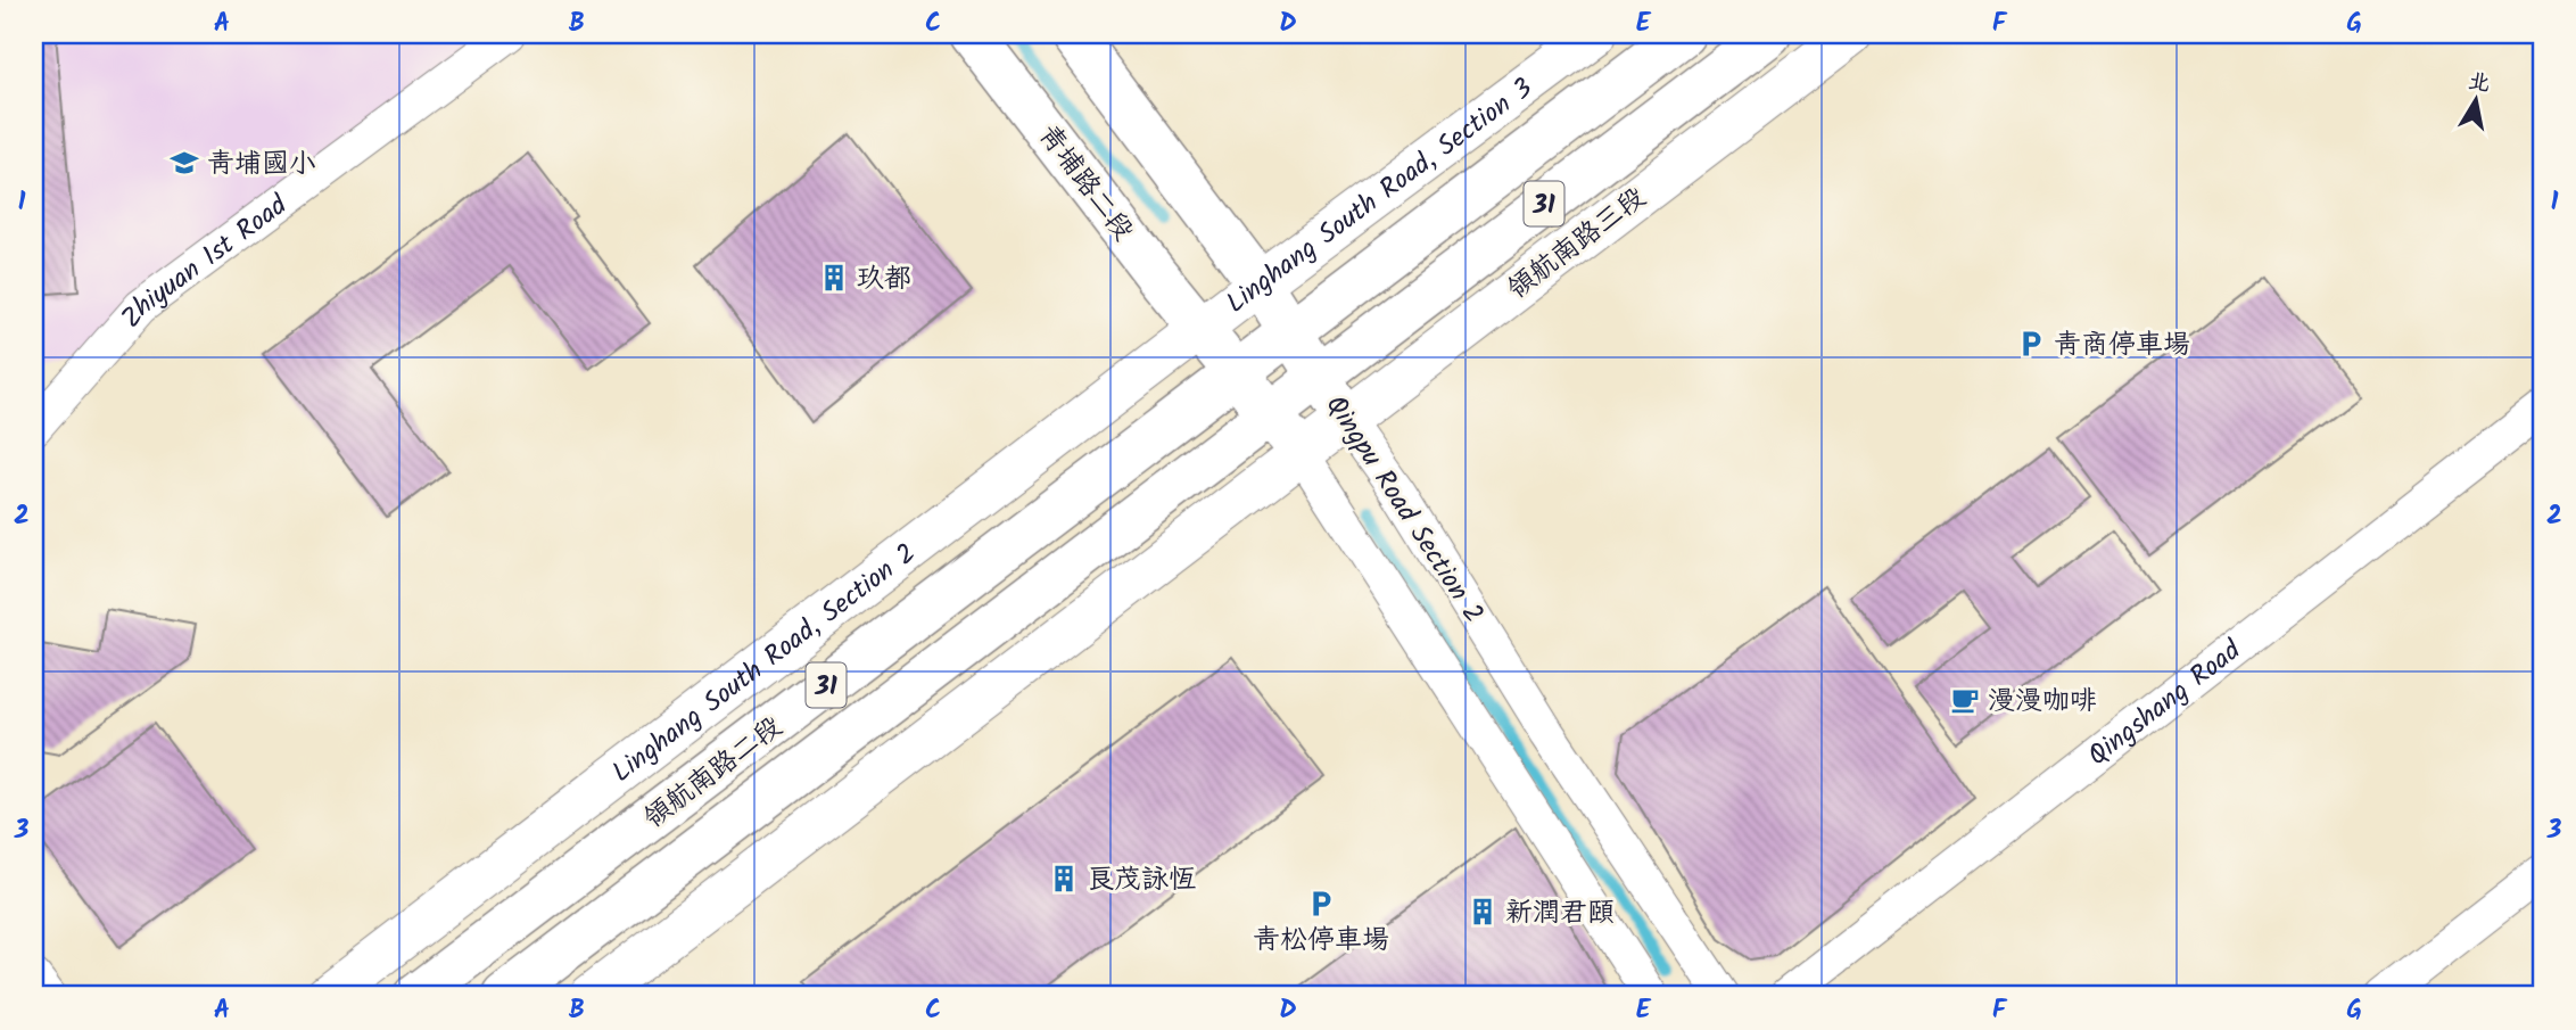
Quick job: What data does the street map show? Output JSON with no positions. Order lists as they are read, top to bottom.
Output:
{
  "streets": {
    "main road": [
      "青埔路二段",
      "Linghang South Road, Section 3",
      "31",
      "Qingpu Road Section 2",
      "領航南路二段"
    ],
    "street": [
      "領航南路三段",
      "Zhiyuan 1st Road",
      "Linghang South Road, Section 2",
      "Qingshang Road"
    ]
  },
  "crossings": [
    ["青埔路二段", "Linghang South Road, Section 3"],
    ["青埔路二段", "Qingpu Road Section 2"],
    ["青埔路二段", "Linghang South Road, Section 2"],
    ["Linghang South Road, Section 3", "31"],
    ["Linghang South Road, Section 3", "Qingpu Road Section 2"],
    ["Linghang South Road, Section 3", "Linghang South Road, Section 2"],
    ["31", "領航南路三段"],
    ["31", "Qingpu Road Section 2"],
    ["31", "領航南路二段"],
    ["領航南路三段", "Qingpu Road Section 2"],
    ["Qingpu Road Section 2", "Linghang South Road, Section 2"],
    ["Qingpu Road Section 2", "領航南路二段"]
  ],
  "places": {
    "school or university": ["青埔國小"],
    "building": ["玖都", "良茂詠恆", "新潤君頤"],
    "parking": ["青商停車場", "青松停車場"],
    "cafe": ["漫漫咖啡"]
  },
  "north": "top",
  "grid": {
    "columns": [
      "A",
      "B",
      "C",
      "D",
      "E",
      "F",
      "G"
    ],
    "rows": ["1", "2", "3"]
  }
}
